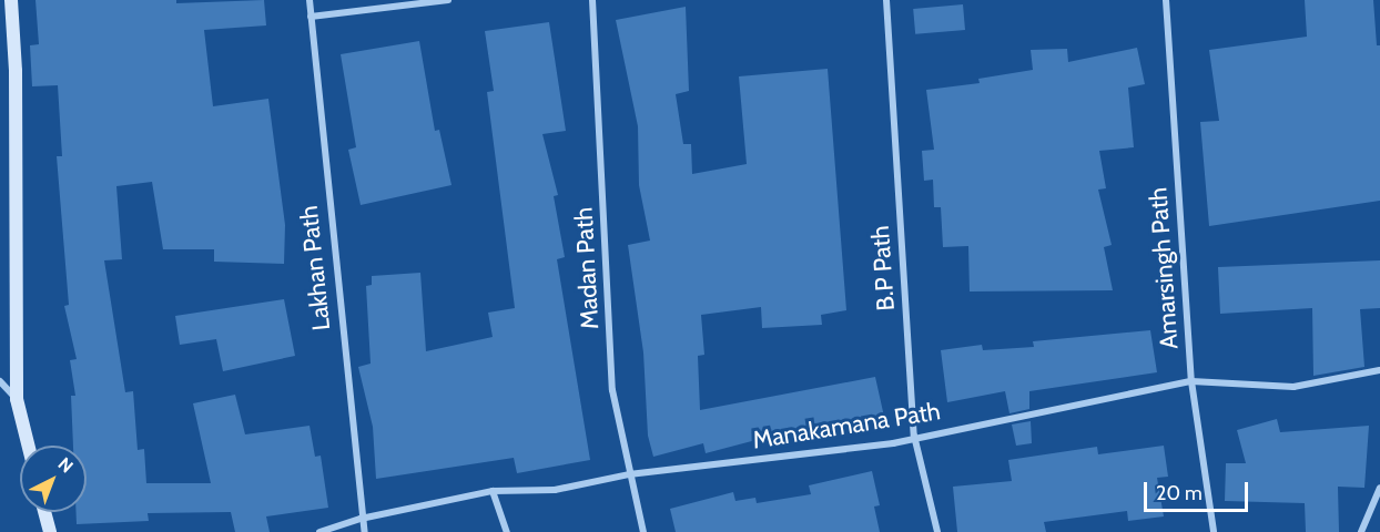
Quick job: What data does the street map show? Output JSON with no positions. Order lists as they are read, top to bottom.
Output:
{
  "streets": {
    "street": [
      "Lakhan Path",
      "Madan Path",
      "B.P Path",
      "Amarsingh Path",
      "Manakamana Path"
    ]
  },
  "crossings": [
    ["Lakhan Path", "Manakamana Path"],
    ["Madan Path", "Manakamana Path"],
    ["B.P Path", "Manakamana Path"],
    ["Amarsingh Path", "Manakamana Path"]
  ],
  "scale_bar": "20 m",
  "north": "top right"
}
